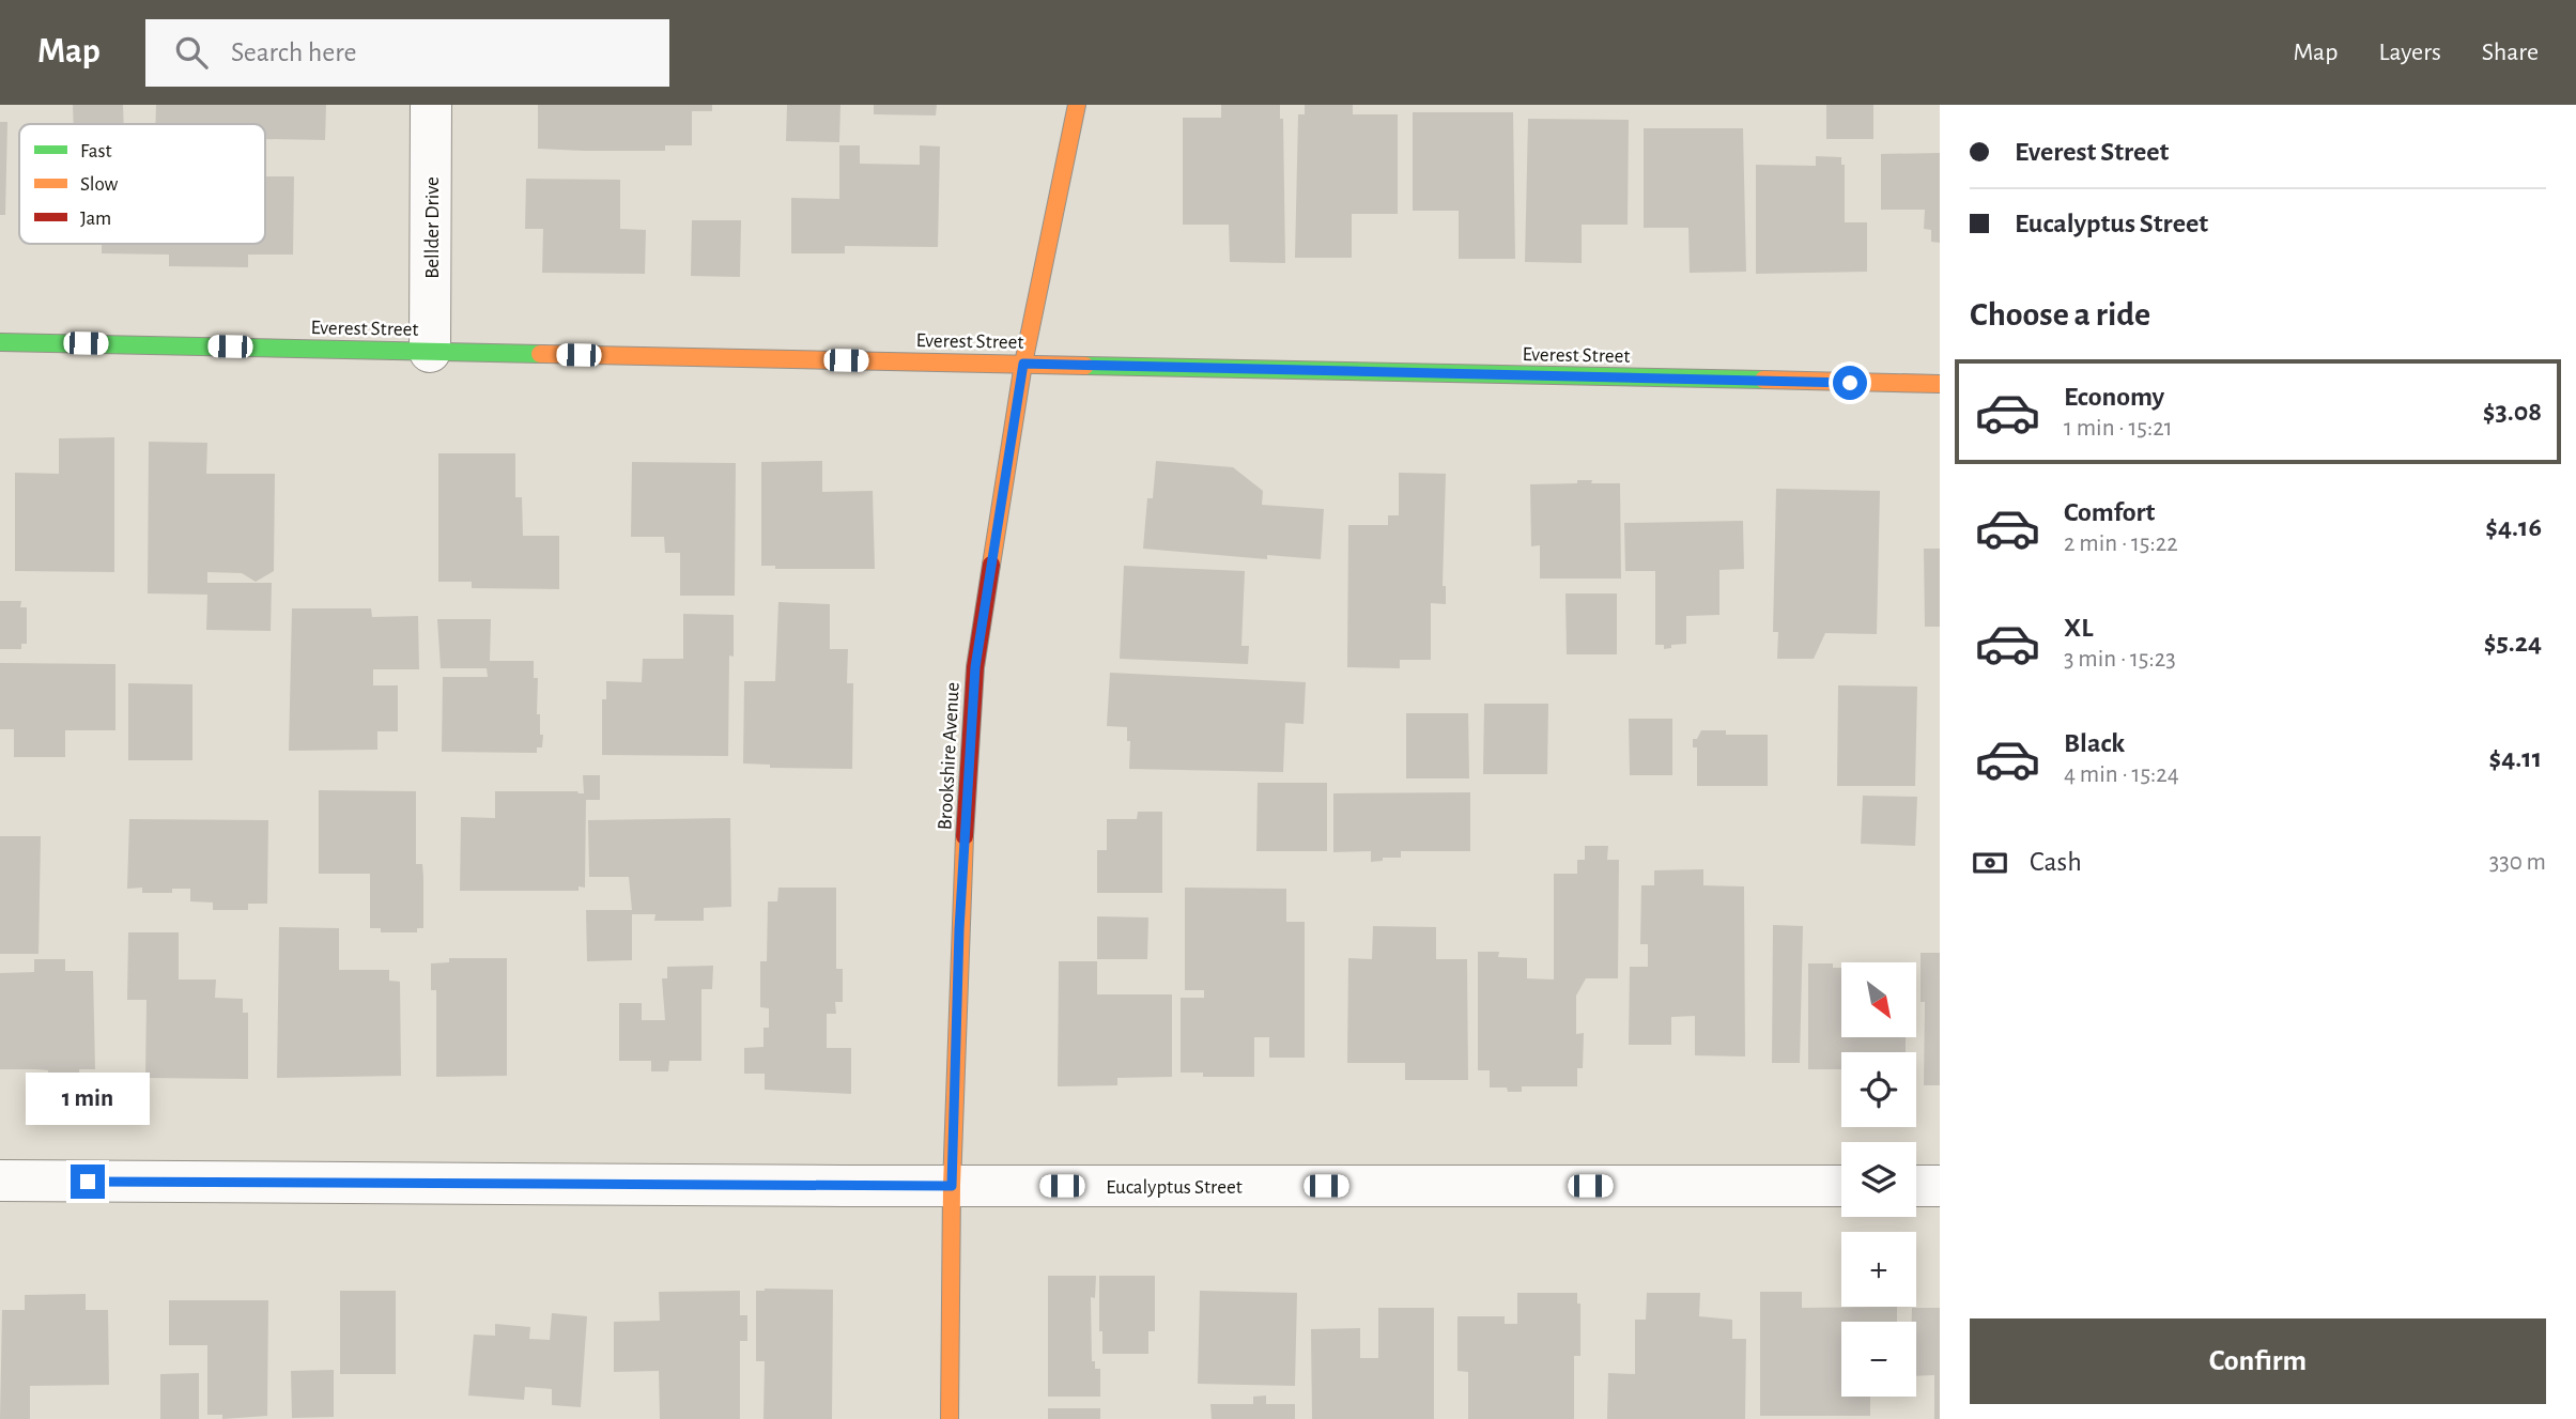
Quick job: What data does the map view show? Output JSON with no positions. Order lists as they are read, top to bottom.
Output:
{
  "streets": {
    "street": [
      "Bellder Drive",
      "Everest Street",
      "Brookshire Avenue",
      "Eucalyptus Street"
    ]
  },
  "crossings": [
    ["Bellder Drive", "Everest Street"],
    ["Everest Street", "Brookshire Avenue"],
    ["Brookshire Avenue", "Eucalyptus Street"]
  ],
  "legend": ["Fast", "Slow", "Jam"],
  "north": "bottom right",
  "page": {
    "header": "Map",
    "search": "Search here",
    "nav": ["Map", "Layers", "Share"],
    "banner": ["Everest Street", "Eucalyptus Street"],
    "heading": "Choose a ride",
    "list": [
      {
        "name": "Economy",
        "note": "1 min · 15:21",
        "value": "$3.08"
      },
      {
        "name": "Comfort",
        "note": "2 min · 15:22",
        "value": "$4.16"
      },
      {
        "name": "XL",
        "note": "3 min · 15:23",
        "value": "$5.24"
      },
      {
        "name": "Black",
        "note": "4 min · 15:24",
        "value": "$4.11"
      }
    ],
    "pay": ["Cash", "330 m"],
    "map_buttons": ["+", "−"],
    "bubble": "1 min",
    "buttons": "Confirm"
  }
}
